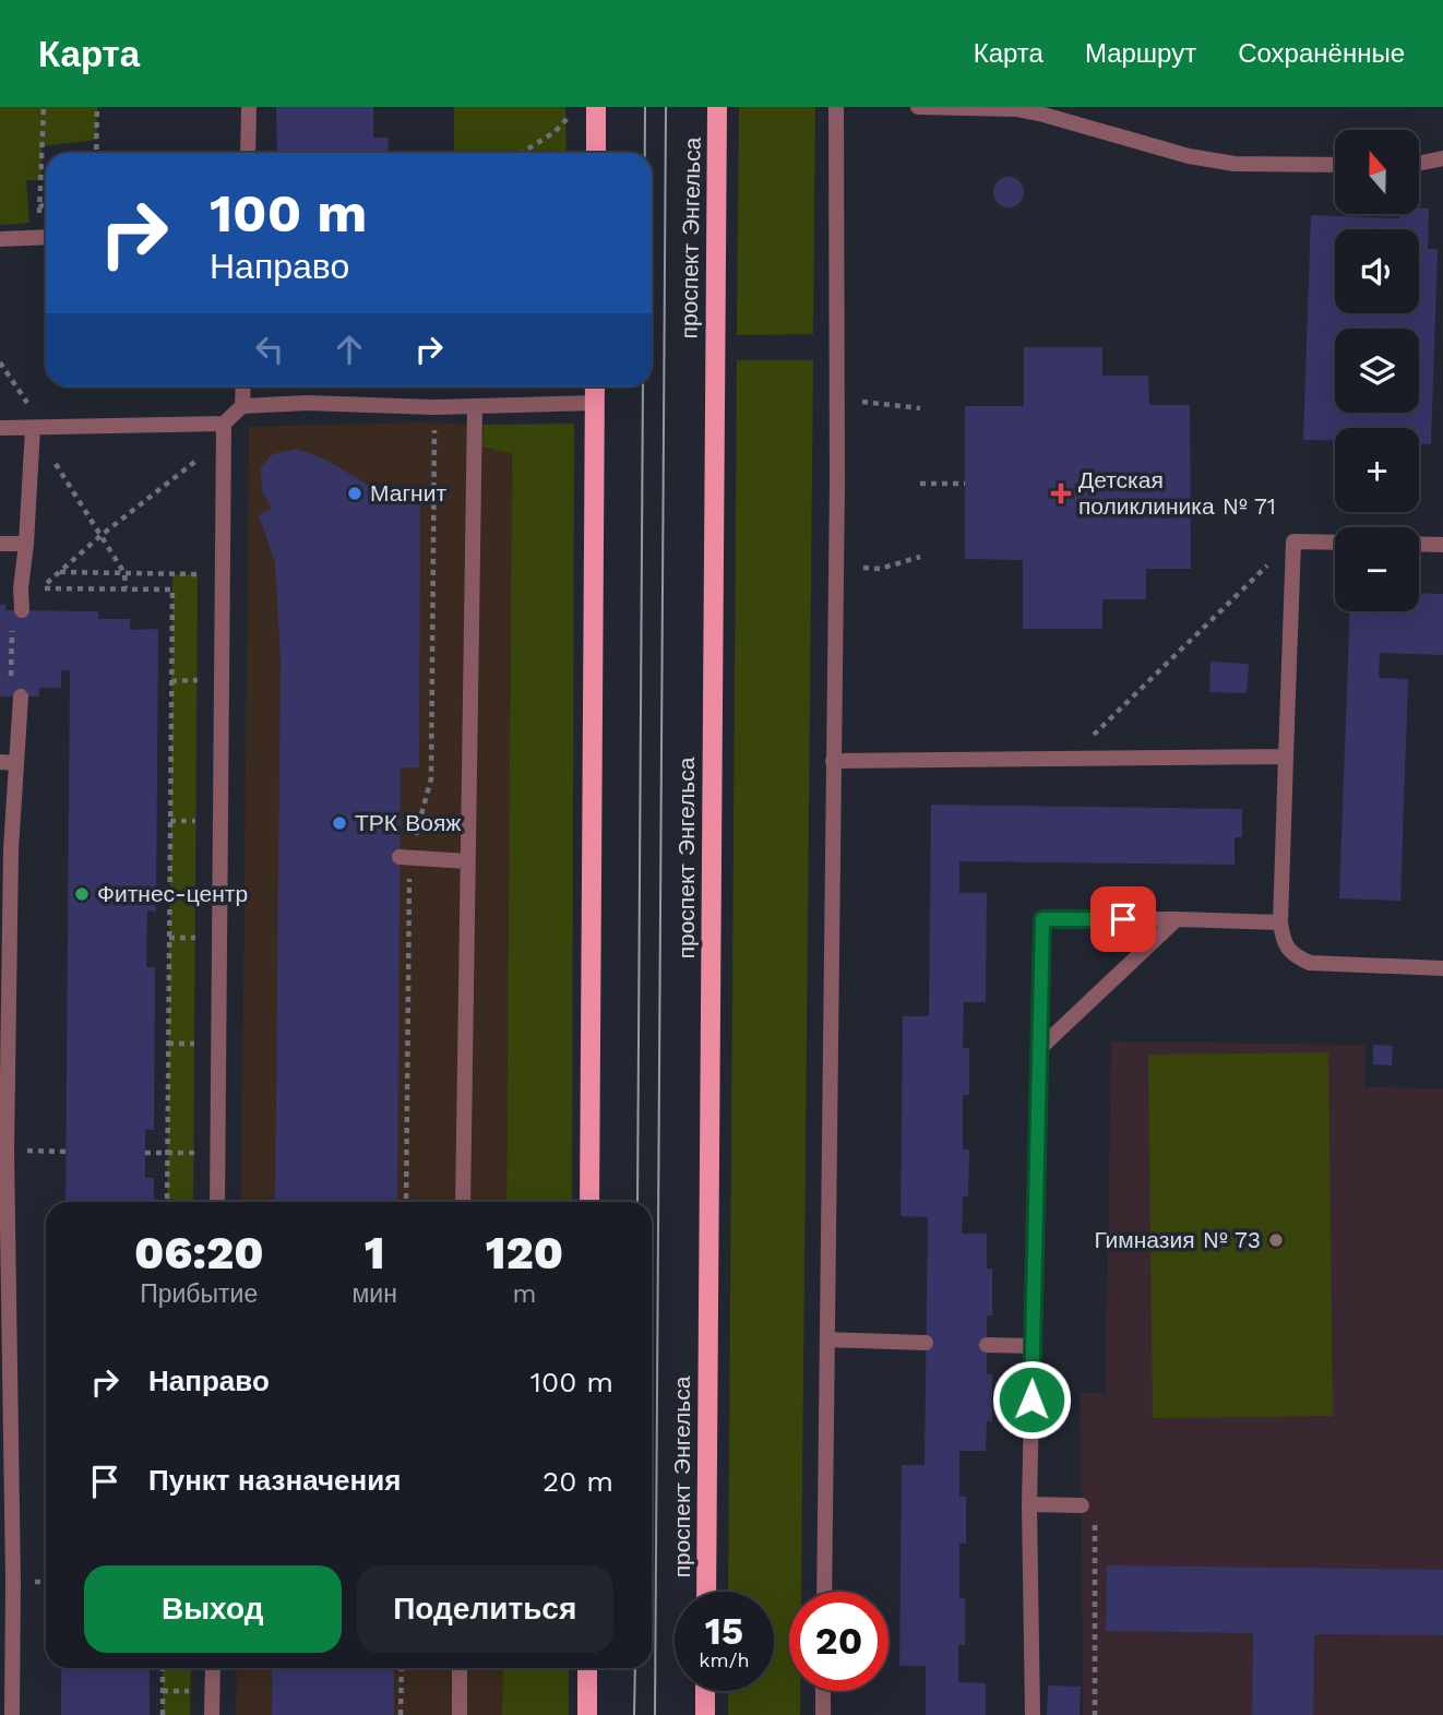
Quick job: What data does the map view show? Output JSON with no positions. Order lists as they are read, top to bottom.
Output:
{
  "streets": {
    "main road": ["проспект Энгельса"]
  },
  "places": {
    "other": [
      "Магнит",
      "ТРК Вояж",
      "Фитнес-центр",
      "Гимназия № 73"
    ],
    "health": ["Детская поликлиника № 71"]
  },
  "north": "top",
  "page": {
    "header": "Карта",
    "nav": ["Карта", "Маршрут", "Сохранённые"],
    "map_buttons": ["+", "−"],
    "turn": ["100 m", "Направо"],
    "eta": [
      "06:20",
      "Прибытие",
      "1",
      "мин",
      "120",
      "m"
    ],
    "list": [
      {
        "name": "Направо",
        "value": "100 m"
      },
      {
        "name": "Пункт назначения",
        "value": "20 m"
      }
    ],
    "buttons": ["Выход", "Поделиться"],
    "speed": "15 km/h",
    "limit": "20"
  }
}
